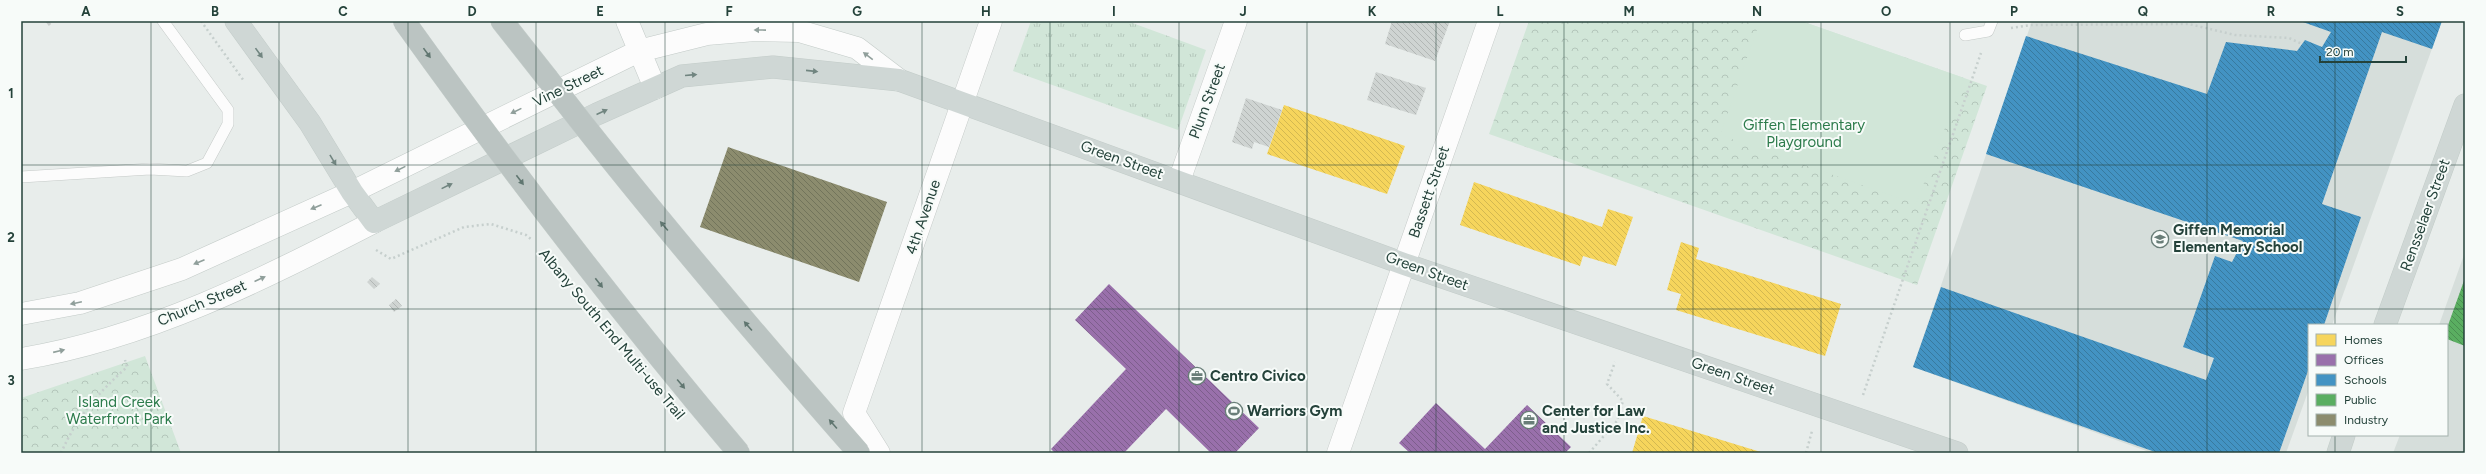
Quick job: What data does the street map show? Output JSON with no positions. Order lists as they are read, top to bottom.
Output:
{
  "streets": {
    "main road": ["Green Street", "Rensselaer Street"],
    "street": [
      "Vine Street",
      "Plum Street",
      "Bassett Street",
      "4th Avenue",
      "Church Street"
    ],
    "path": ["Albany South End Multi-use Trail"]
  },
  "crossings": [
    ["Vine Street", "Green Street"],
    ["Plum Street", "Green Street"],
    ["Green Street", "Bassett Street"],
    ["Green Street", "4th Avenue"]
  ],
  "one_way": ["Vine Street"],
  "parks": ["Giffen Elementary Playground", "Island Creek Waterfront Park"],
  "places": {
    "school or university": ["Giffen Memorial Elementary School"],
    "office": ["Centro Civico", "Center for Law and Justice Inc."],
    "sports": ["Warriors Gym"]
  },
  "legend": [
    "Homes",
    "Offices",
    "Schools",
    "Public",
    "Industry"
  ],
  "scale_bar": "20 m",
  "grid": {
    "columns": [
      "A",
      "B",
      "C",
      "D",
      "E",
      "F",
      "G",
      "H",
      "I",
      "J",
      "K",
      "L",
      "M",
      "N",
      "O",
      "P",
      "Q",
      "R",
      "S"
    ],
    "rows": ["1", "2", "3"]
  }
}
